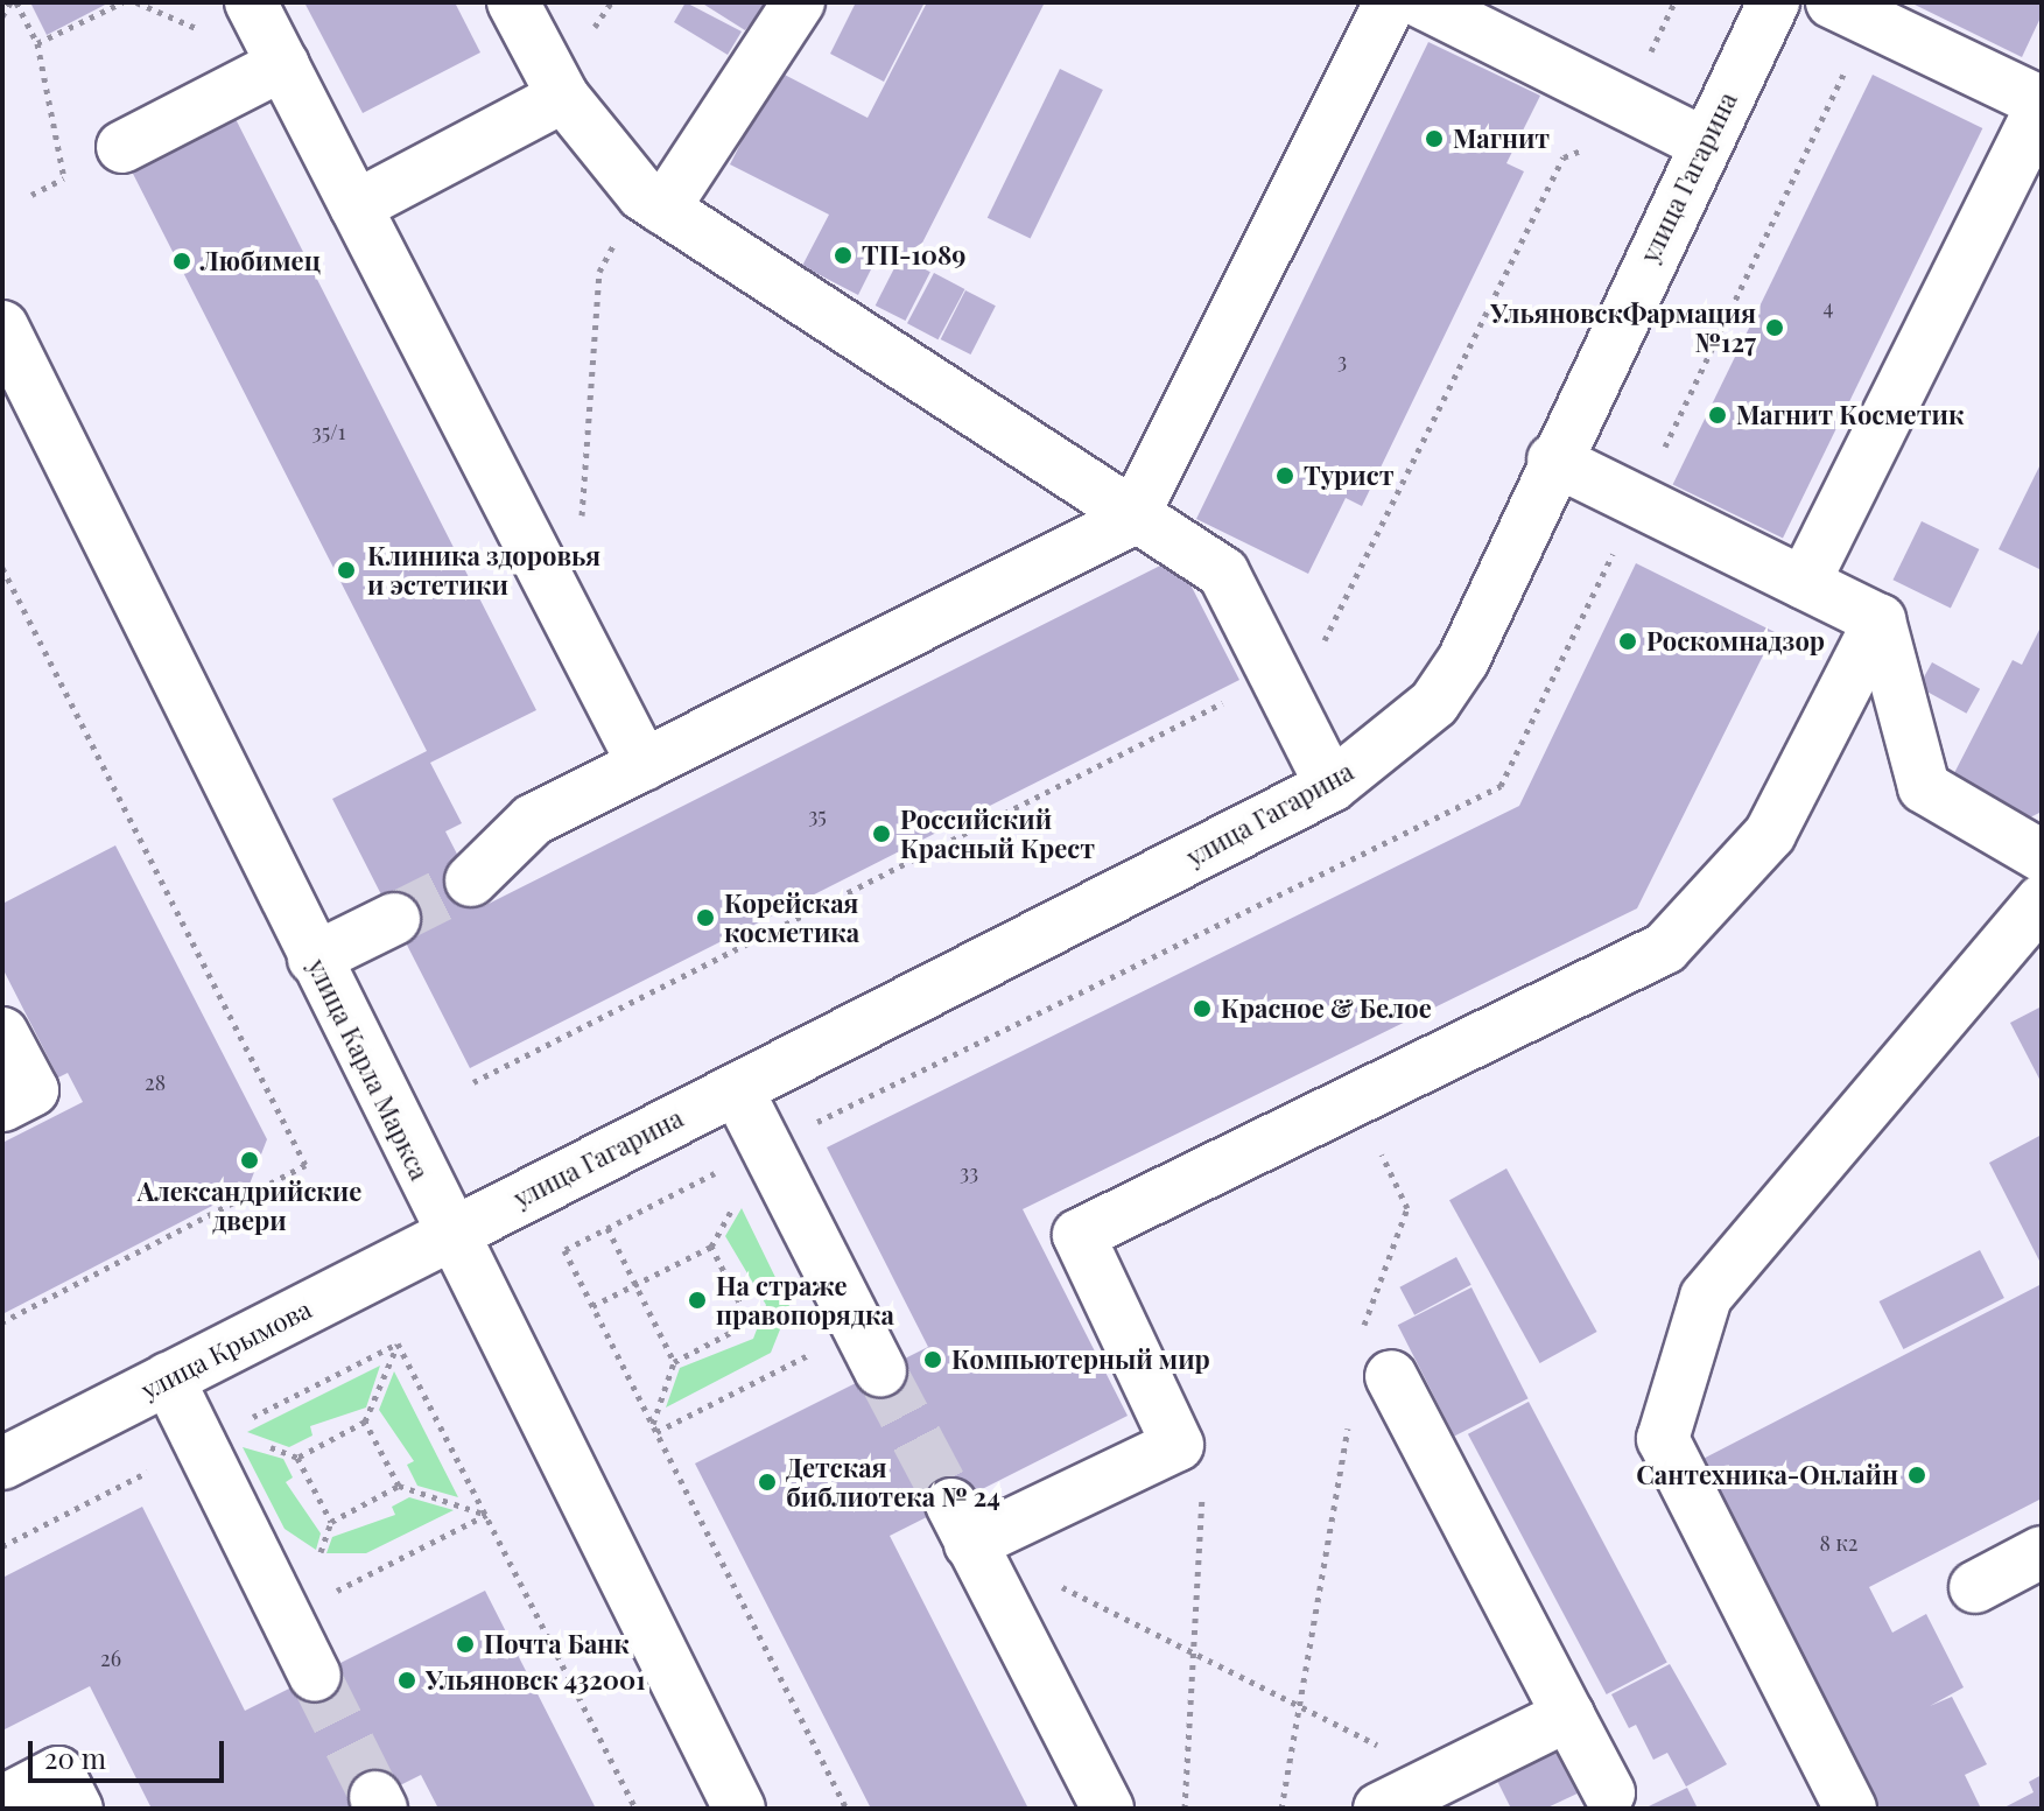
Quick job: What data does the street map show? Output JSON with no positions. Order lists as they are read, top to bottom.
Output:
{
  "streets": {
    "main road": ["улица Гагарина", "улица Карла Маркса", "улица Крымова"]
  },
  "crossings": [
    ["улица Гагарина", "улица Карла Маркса"],
    ["улица Гагарина", "улица Крымова"],
    ["улица Карла Маркса", "улица Крымова"]
  ],
  "places": [
    "Магнит",
    "ТП-1089",
    "Любимец",
    "УльяновскФармация №127",
    "Магнит Косметик",
    "Турист",
    "Клиника здоровья и эстетики",
    "Роскомнадзор",
    "Российский Красный Крест",
    "Корейская косметика",
    "Красное & Белое",
    "Александрийские двери",
    "На страже правопорядка",
    "Компьютерный мир",
    "Сантехника-Онлайн",
    "Детская библиотека № 24",
    "Почта Банк",
    "Ульяновск 432001"
  ],
  "house_numbers": [
    "4",
    "3",
    "35/1",
    "35",
    "28",
    "33",
    "8 к2",
    "26"
  ],
  "scale_bar": "20 m"
}
